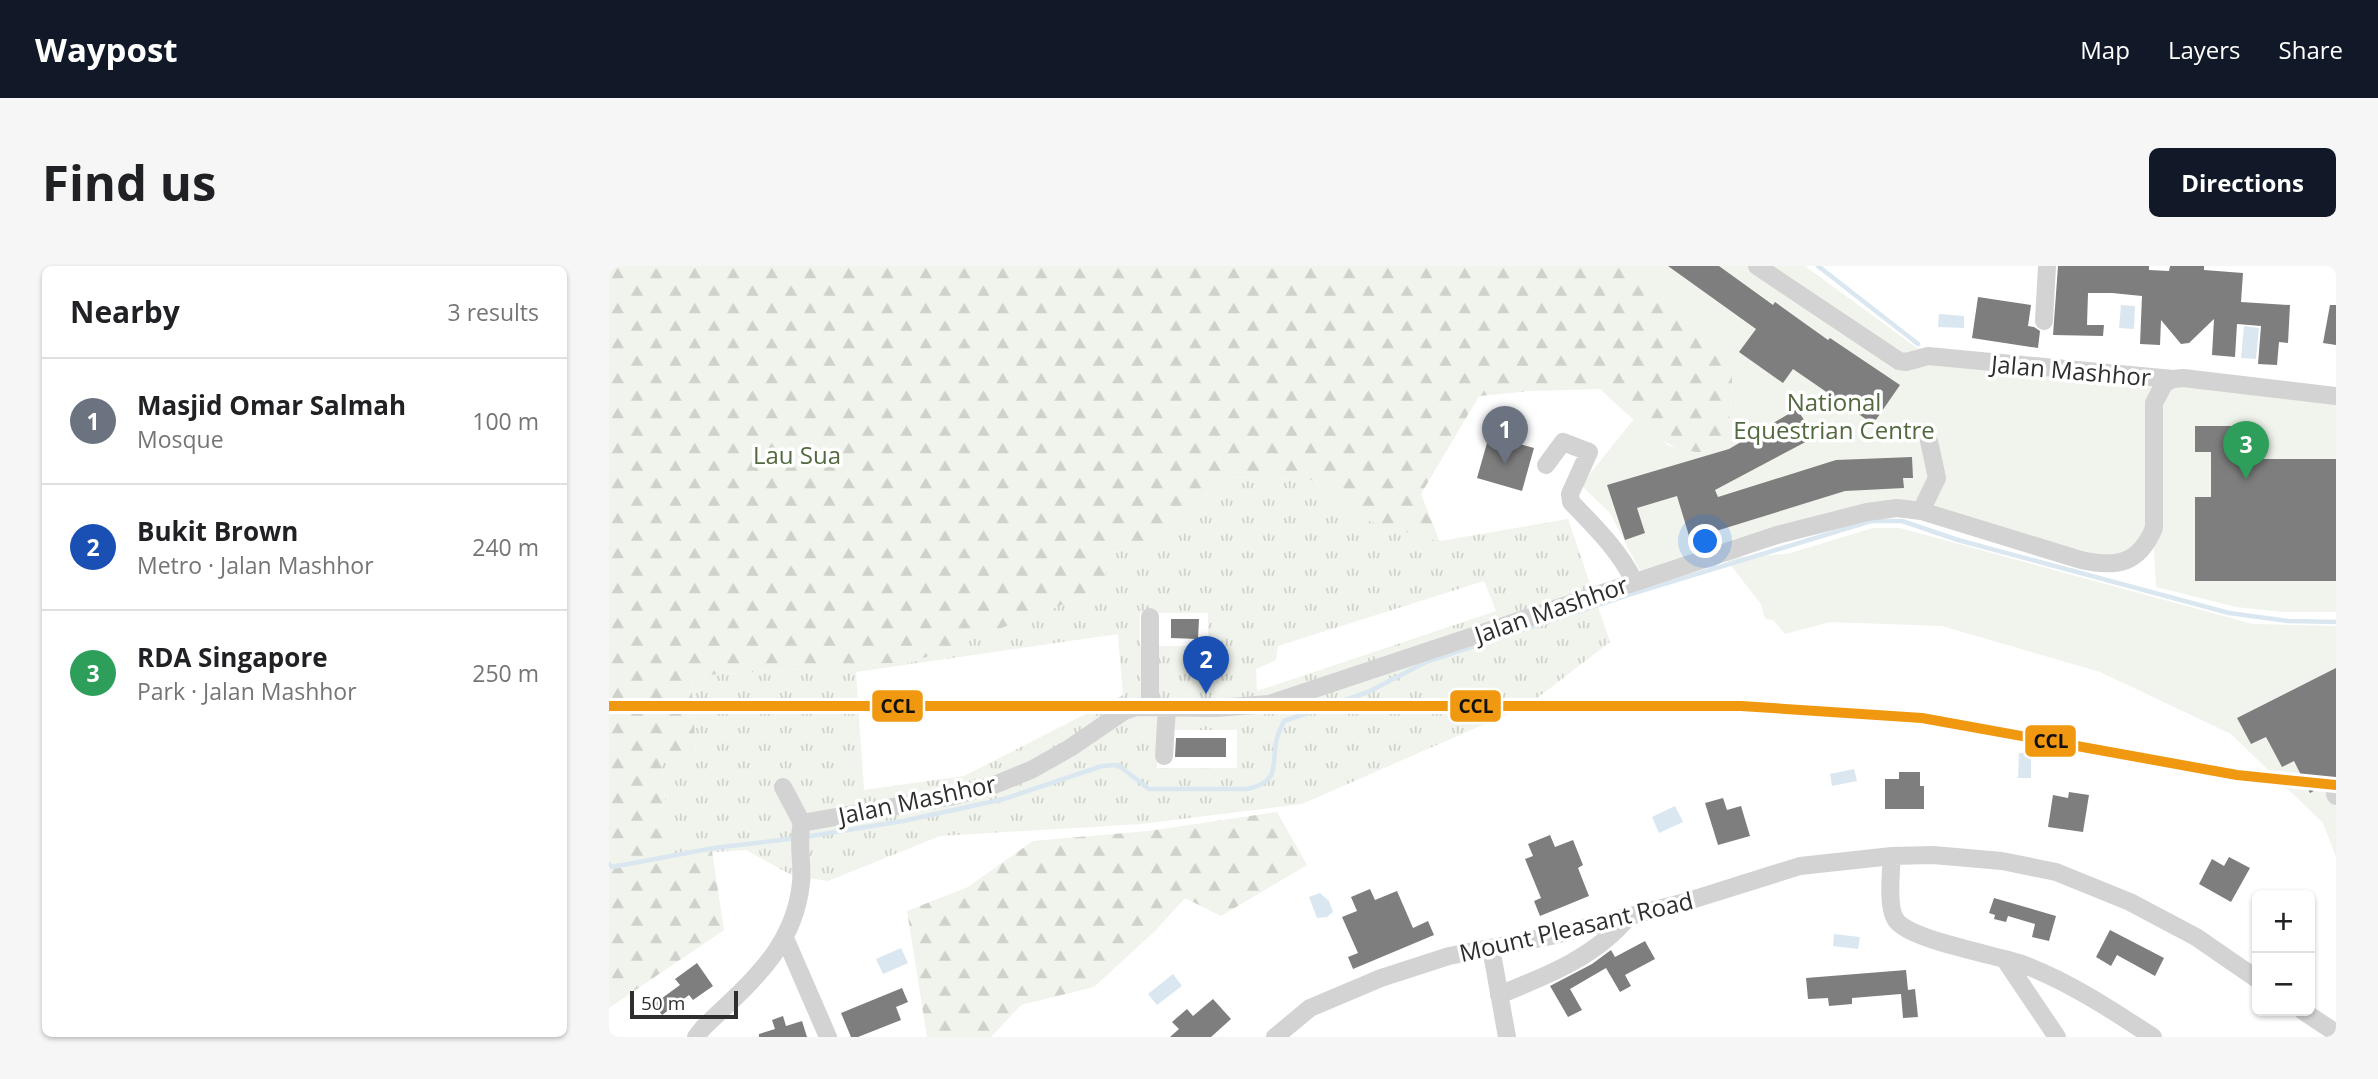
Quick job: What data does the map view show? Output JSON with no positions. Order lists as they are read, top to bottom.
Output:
{
  "streets": {
    "street": ["Jalan Mashhor", "Mount Pleasant Road"]
  },
  "parks": ["National Equestrian Centre", "Lau Sua"],
  "lines": ["transit line CCL"],
  "scale_bar": "50 m",
  "page": {
    "header": "Waypost",
    "nav": ["Map", "Layers", "Share"],
    "buttons": "Directions",
    "title": "Find us",
    "heading": ["Nearby", "3 results"],
    "list": [
      {
        "mark": "1",
        "name": "Masjid Omar Salmah",
        "note": "Mosque",
        "value": "100 m"
      },
      {
        "mark": "2",
        "name": "Bukit Brown",
        "note": "Metro · Jalan Mashhor",
        "value": "240 m"
      },
      {
        "mark": "3",
        "name": "RDA Singapore",
        "note": "Park · Jalan Mashhor",
        "value": "250 m"
      }
    ],
    "pins": ["1", "3", "2"],
    "map_buttons": ["+", "−"],
    "scale": "50 m"
  }
}
